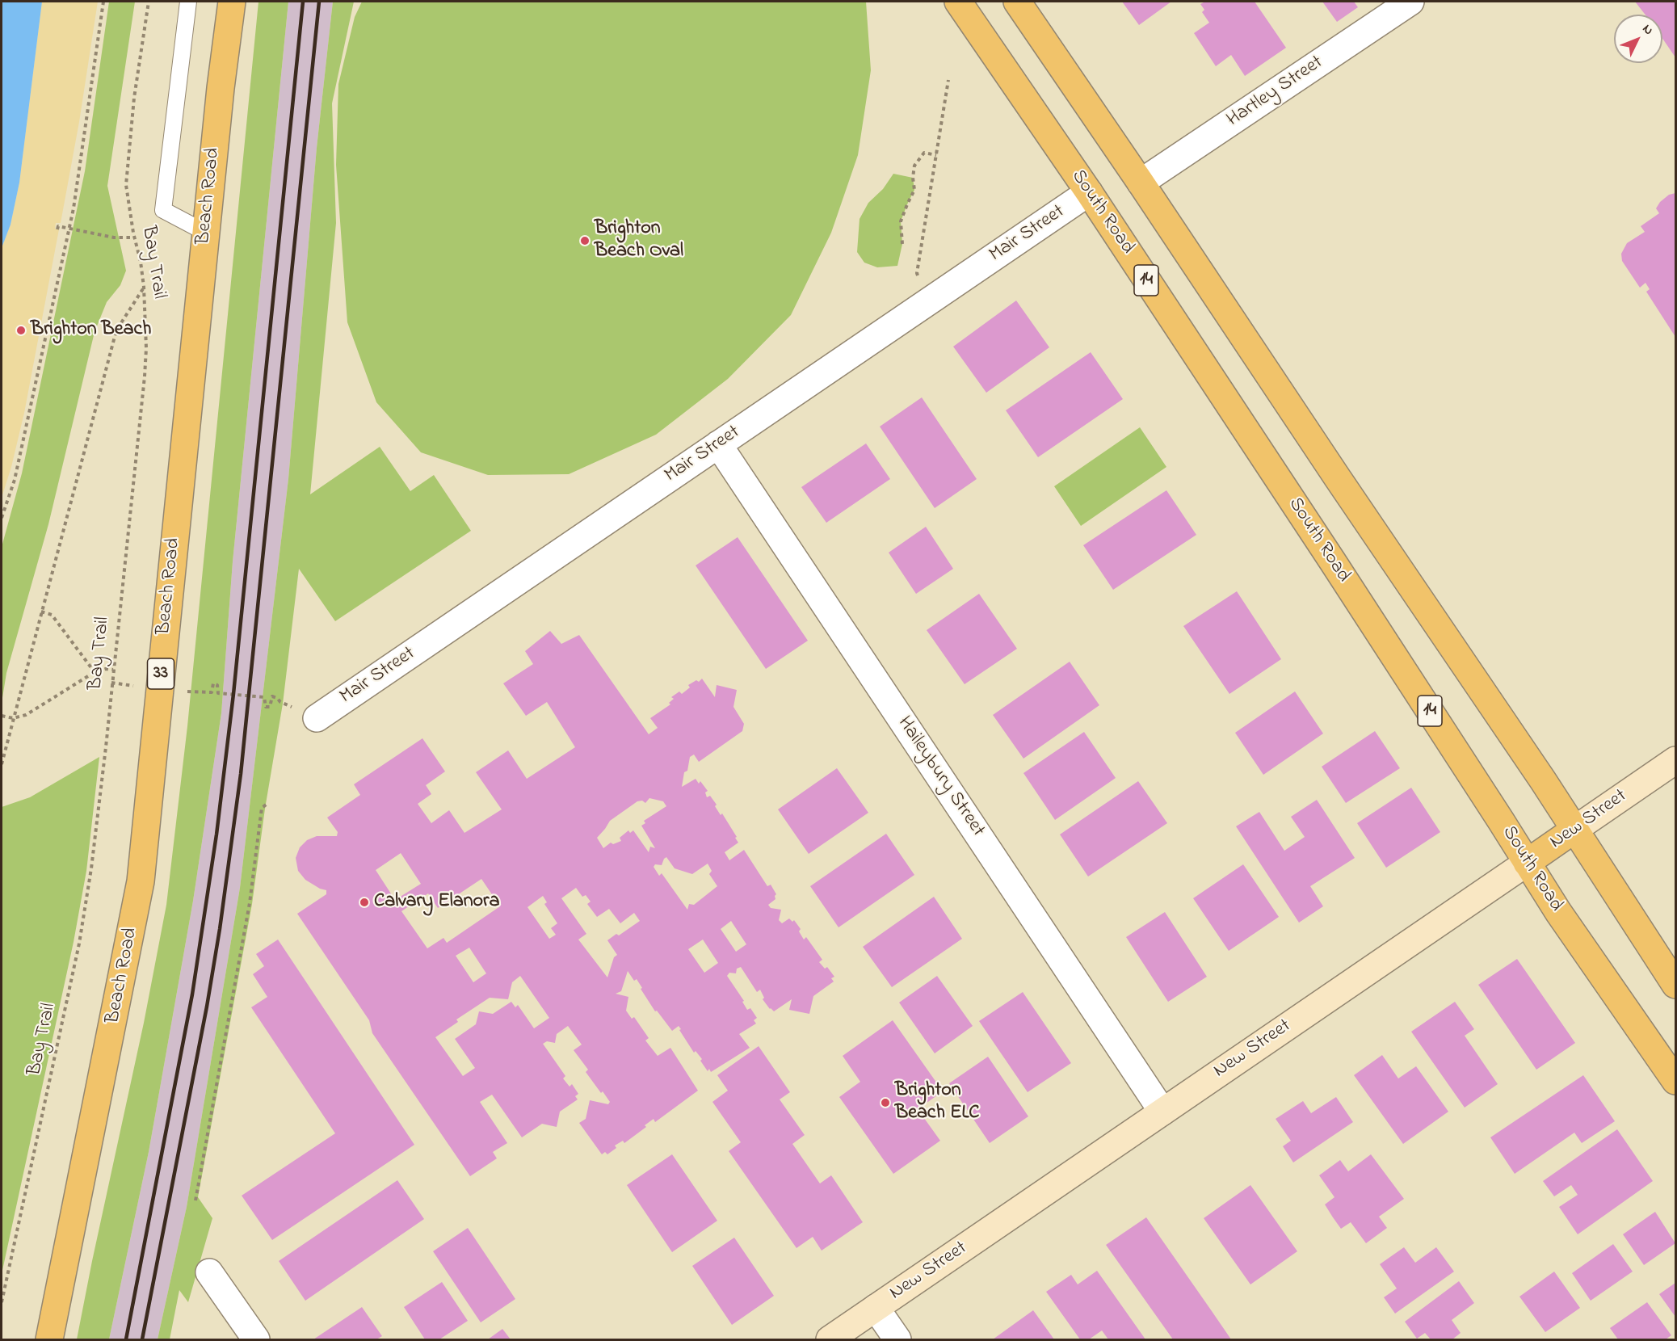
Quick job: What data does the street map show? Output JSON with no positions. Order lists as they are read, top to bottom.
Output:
{
  "streets": {
    "main road": [
      "Beach Road",
      "South Road",
      "14",
      "33",
      "New Street"
    ],
    "street": ["Hartley Street", "Mair Street", "Haileybury Street"],
    "path": ["Bay Trail"]
  },
  "crossings": [
    ["South Road", "Mair Street"],
    ["South Road", "New Street"],
    ["Mair Street", "Haileybury Street"],
    ["Haileybury Street", "New Street"]
  ],
  "places": [
    "Brighton Beach Oval",
    "Brighton Beach",
    "Calvary Elanora",
    "Brighton Beach ELC"
  ],
  "north": "top right"
}
